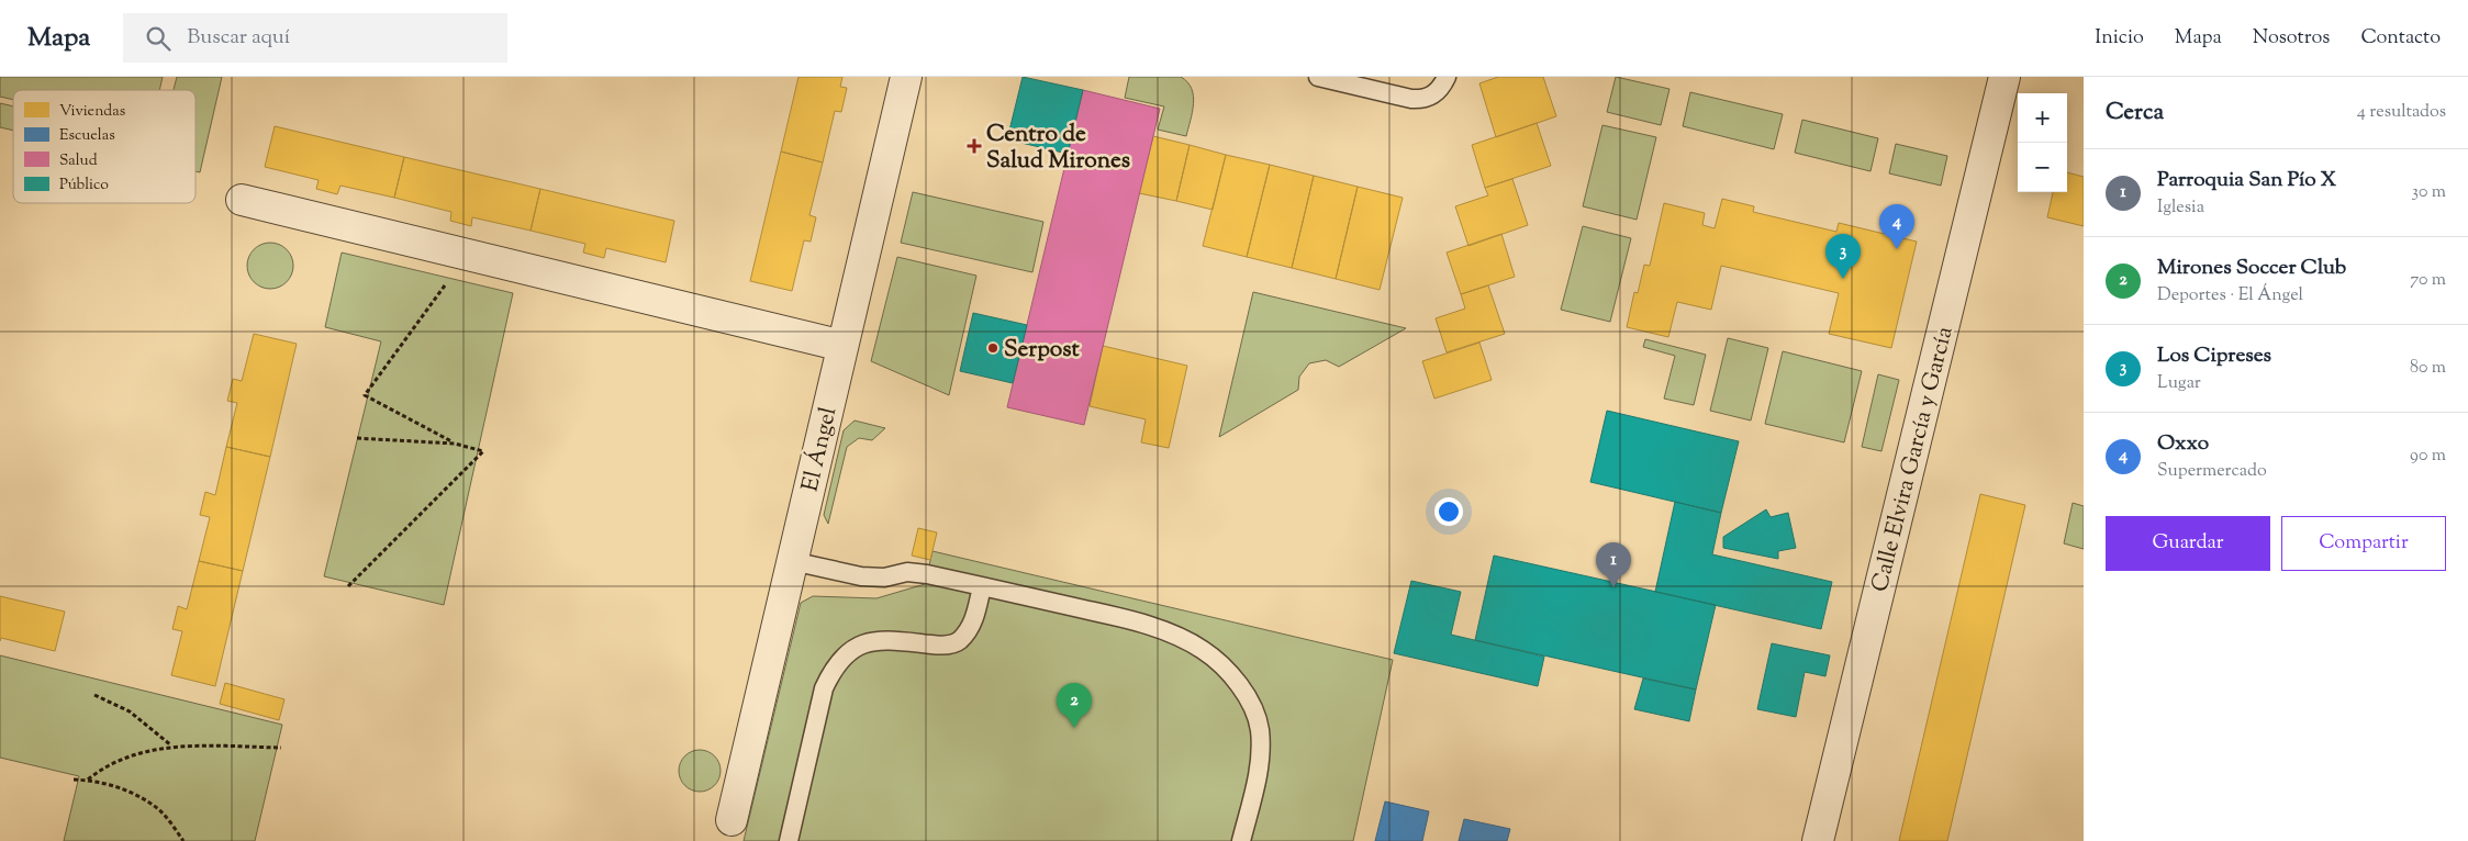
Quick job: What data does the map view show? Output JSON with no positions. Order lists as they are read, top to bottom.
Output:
{
  "streets": {
    "street": ["El Ángel", "Calle Elvira García y García"]
  },
  "places": {
    "health": ["Centro de Salud Mirones"],
    "other": ["Serpost"]
  },
  "legend": [
    "Viviendas",
    "Escuelas",
    "Salud",
    "Público"
  ],
  "page": {
    "header": "Mapa",
    "search": "Buscar aquí",
    "nav": [
      "Inicio",
      "Mapa",
      "Nosotros",
      "Contacto"
    ],
    "heading": ["Cerca", "4 resultados"],
    "map_buttons": ["+", "−"],
    "list": [
      {
        "mark": "1",
        "name": "Parroquia San Pío X",
        "note": "Iglesia",
        "value": "30 m"
      },
      {
        "mark": "2",
        "name": "Mirones Soccer Club",
        "note": "Deportes · El Ángel",
        "value": "70 m"
      },
      {
        "mark": "3",
        "name": "Los Cipreses",
        "note": "Lugar",
        "value": "80 m"
      },
      {
        "mark": "4",
        "name": "Oxxo",
        "note": "Supermercado",
        "value": "90 m"
      }
    ],
    "pins": [
      "4",
      "3",
      "1",
      "2"
    ],
    "buttons": ["Guardar", "Compartir"]
  }
}
